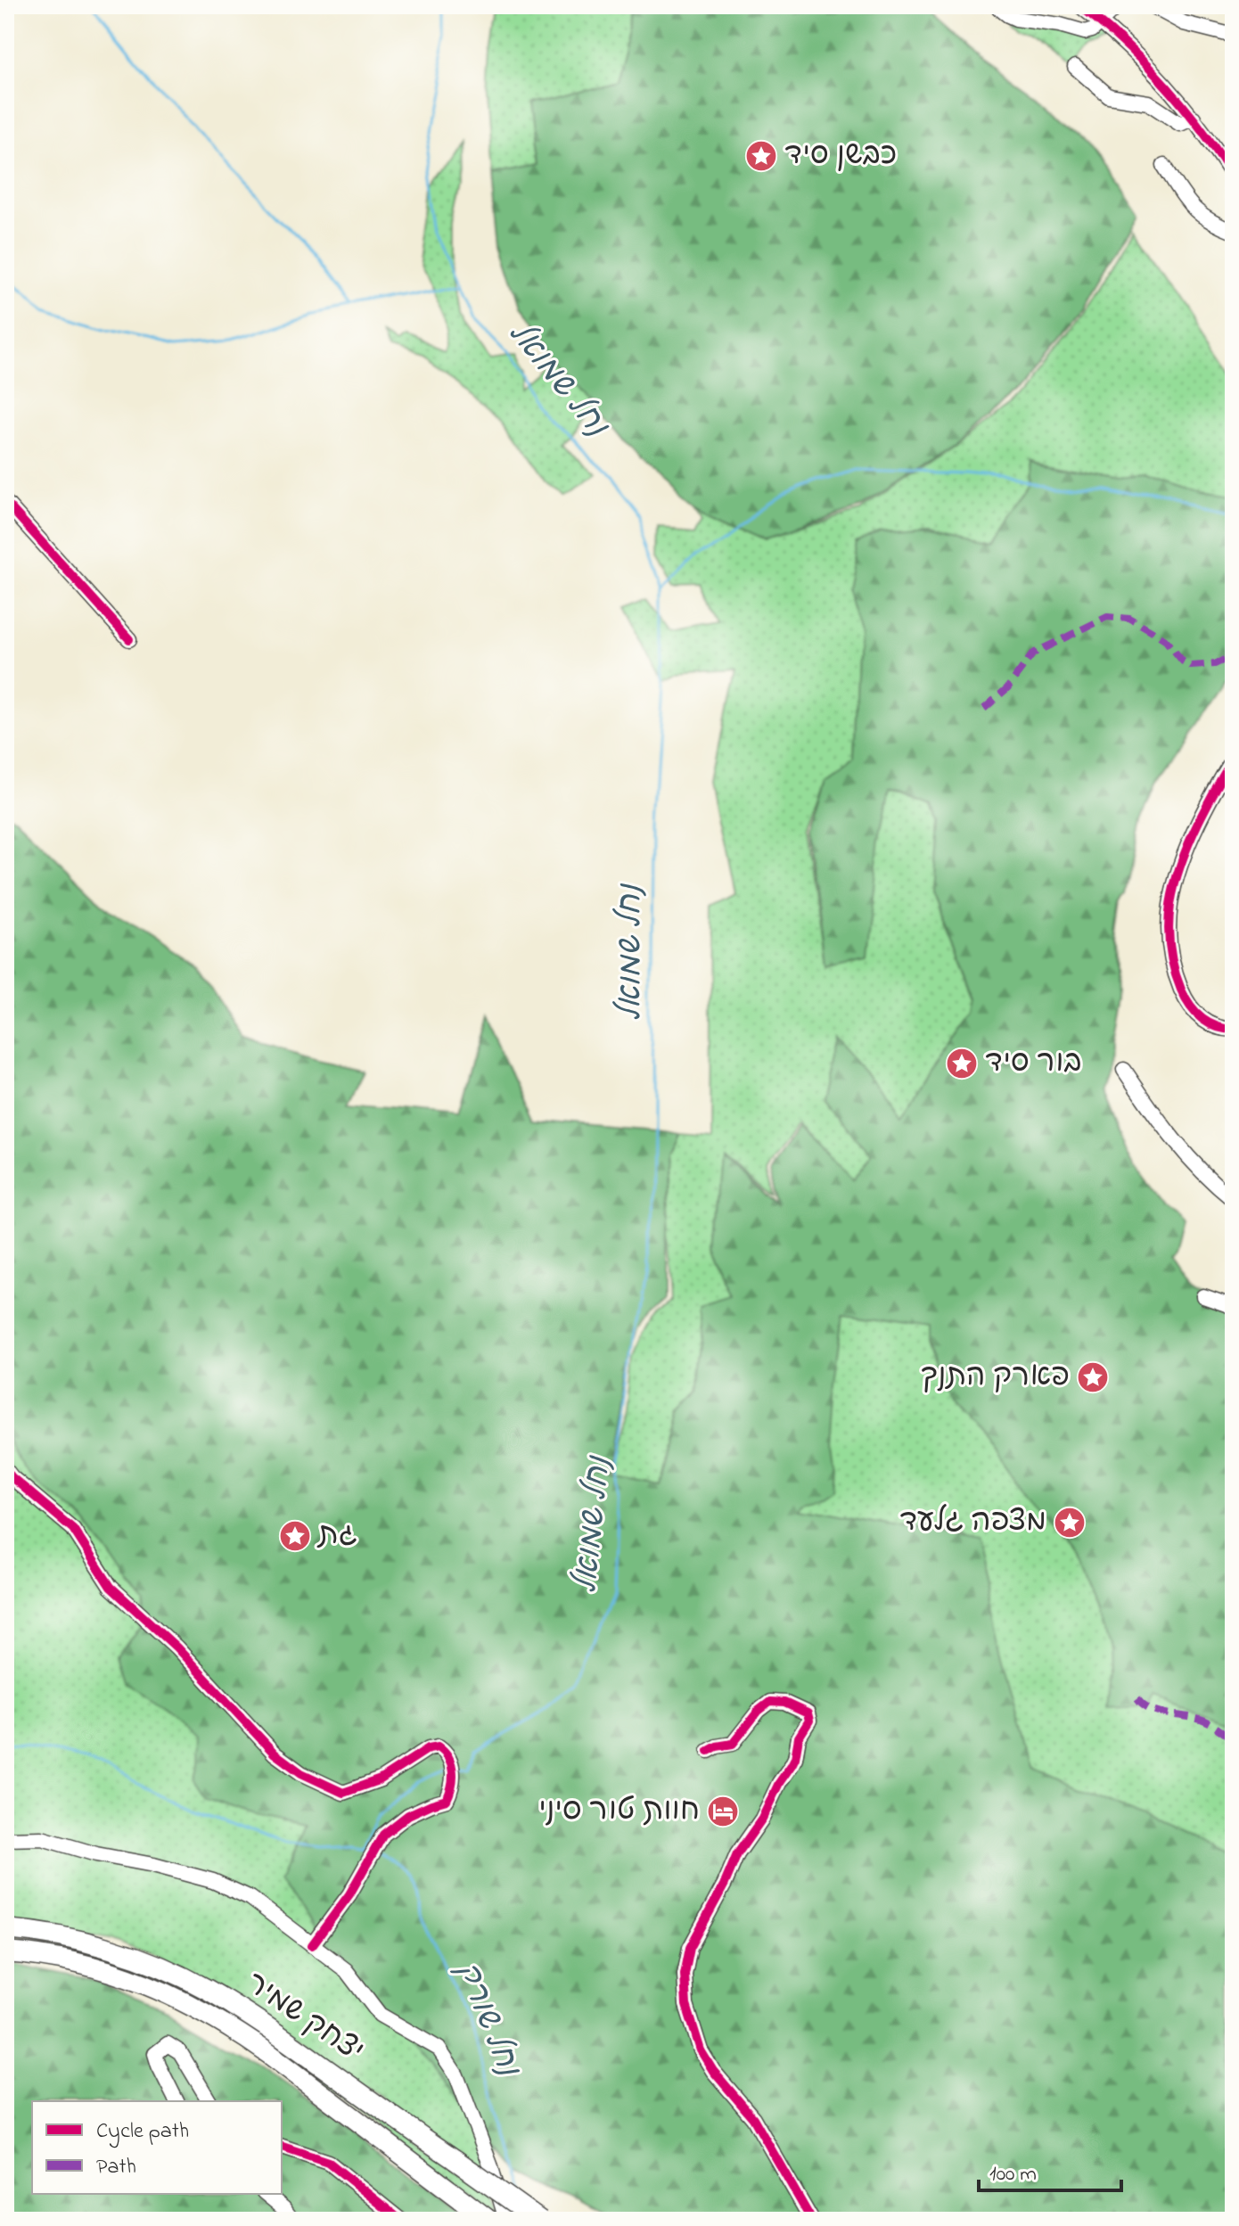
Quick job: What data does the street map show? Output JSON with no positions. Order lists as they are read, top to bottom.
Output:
{
  "streets": {
    "highway": ["יצחק שמיר"]
  },
  "water": ["נחל שמואל", "נחל שורק"],
  "places": {
    "place": [
      "כבשן סיד",
      "בור סיד",
      "פארק התנך",
      "מצפה גלעד",
      "גת"
    ],
    "hotel": ["חוות טור סיני"]
  },
  "legend": ["Cycle path", "Path"],
  "scale_bar": "100 m"
}
